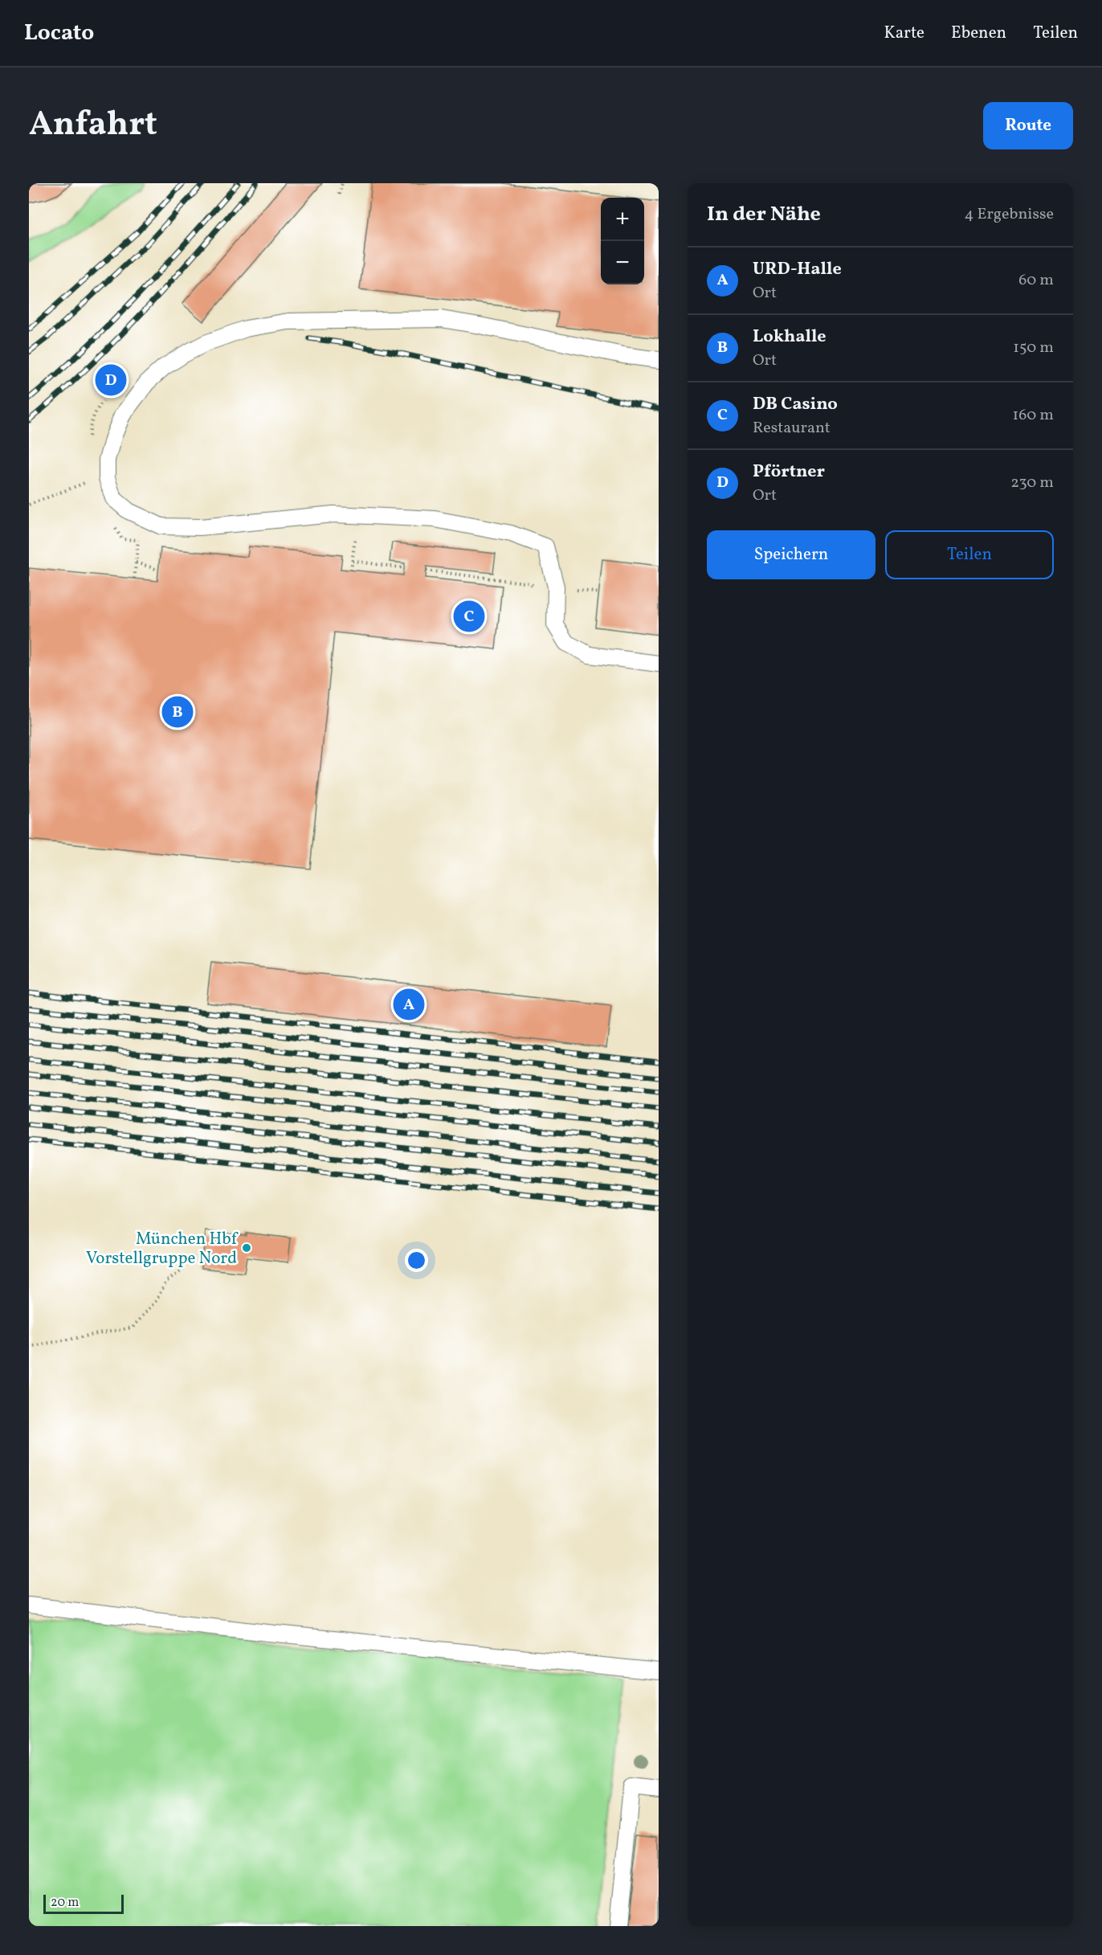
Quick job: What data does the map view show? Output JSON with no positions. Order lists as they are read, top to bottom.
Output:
{
  "places": ["München Hbf Vorstellgruppe Nord"],
  "scale_bar": "20 m",
  "page": {
    "header": "Locato",
    "nav": ["Karte", "Ebenen", "Teilen"],
    "title": "Anfahrt",
    "buttons": [
      "Route",
      ["Speichern", "Teilen"]
    ],
    "heading": ["In der Nähe", "4 Ergebnisse"],
    "map_buttons": ["+", "−"],
    "list": [
      {
        "mark": "A",
        "name": "URD-Halle",
        "note": "Ort",
        "value": "60 m"
      },
      {
        "mark": "B",
        "name": "Lokhalle",
        "note": "Ort",
        "value": "150 m"
      },
      {
        "mark": "C",
        "name": "DB Casino",
        "note": "Restaurant",
        "value": "160 m"
      },
      {
        "mark": "D",
        "name": "Pförtner",
        "note": "Ort",
        "value": "230 m"
      }
    ],
    "pins": [
      "D",
      "C",
      "B",
      "A"
    ],
    "scale": "20 m"
  }
}
